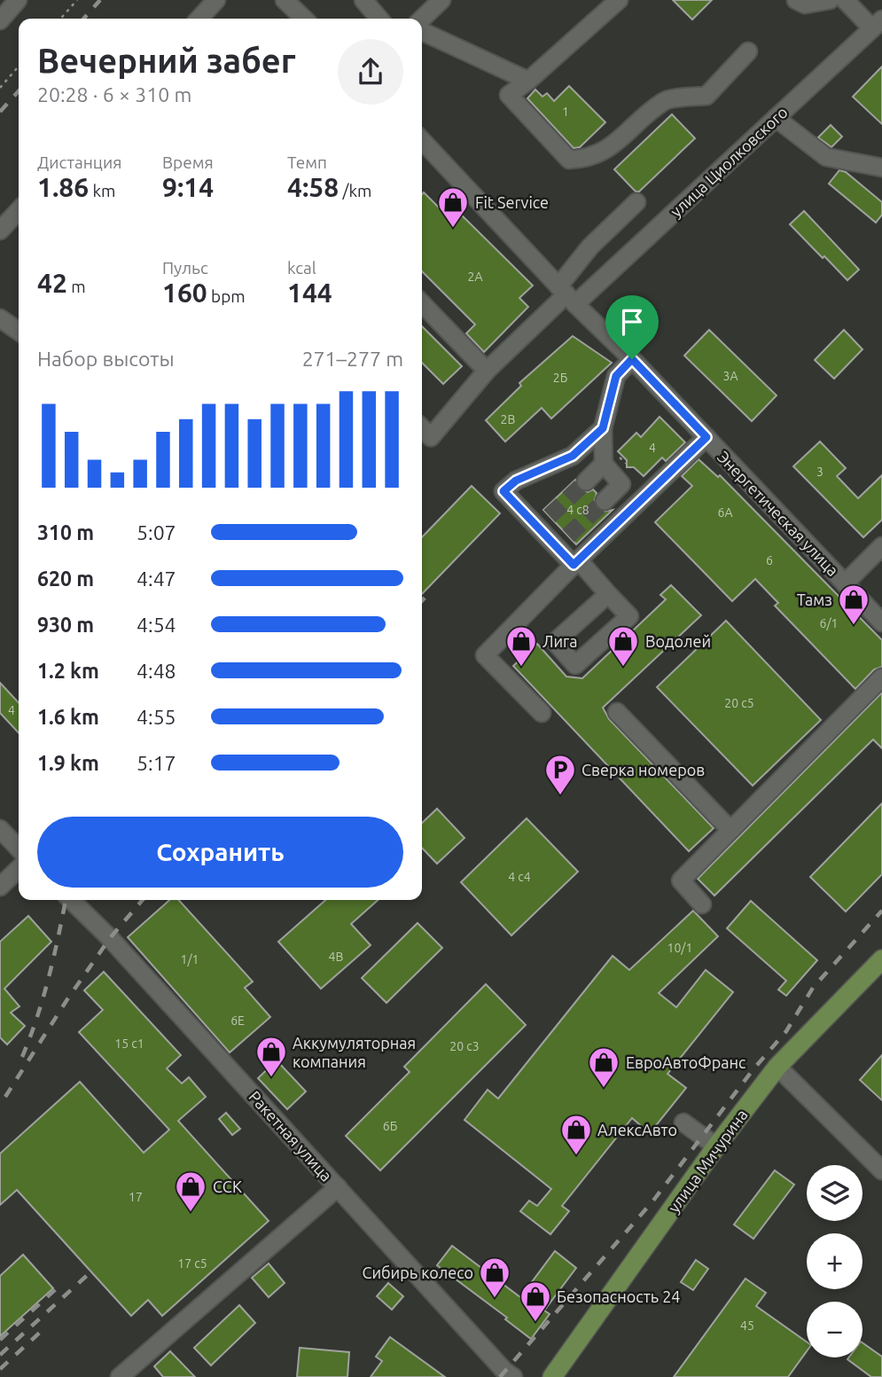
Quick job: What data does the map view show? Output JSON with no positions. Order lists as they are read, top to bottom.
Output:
{
  "streets": {
    "main road": ["улица Мичурина"],
    "street": ["улица Циолковского", "Энергетическая улица", "Ракетная улица"]
  },
  "crossings": [
    ["улица Циолковского", "Энергетическая улица"]
  ],
  "places": {
    "shop": [
      "Fit Service",
      "Тамз",
      "Лига",
      "Водолей",
      "Аккумуляторная компания",
      "ЕвроАвтоФранс",
      "АлексАвто",
      "ССК",
      "Сибирь колесо",
      "Безопасность 24"
    ],
    "parking": ["Сверка номеров"]
  },
  "house_numbers": [
    "1",
    "2А",
    "3А",
    "2Б",
    "2В",
    "4",
    "3",
    "4 с8",
    "6А",
    "6",
    "6/1",
    "20 с5",
    "4",
    "4 с4",
    "10/1",
    "4В",
    "1/1",
    "6Е",
    "15 с1",
    "20 с3",
    "6Б",
    "17",
    "17 с5",
    "45"
  ],
  "page": {
    "heading": ["Вечерний забег", "20:28 · 6 × 310 m"],
    "stats": [
      ["Дистанция", "1.86 km"],
      ["Время", "9:14"],
      ["Темп", "4:58 /km"],
      ["42 m"],
      ["Пульс", "160 bpm"],
      ["kcal", "144"]
    ],
    "chart": ["Набор высоты", "271–277 m"],
    "list": [
      {
        "name": "310 m",
        "note": "5:07"
      },
      {
        "name": "620 m",
        "note": "4:47"
      },
      {
        "name": "930 m",
        "note": "4:54"
      },
      {
        "name": "1.2 km",
        "note": "4:48"
      },
      {
        "name": "1.6 km",
        "note": "4:55"
      },
      {
        "name": "1.9 km",
        "note": "5:17"
      }
    ],
    "buttons": "Сохранить",
    "map_buttons": ["+", "−"]
  }
}
